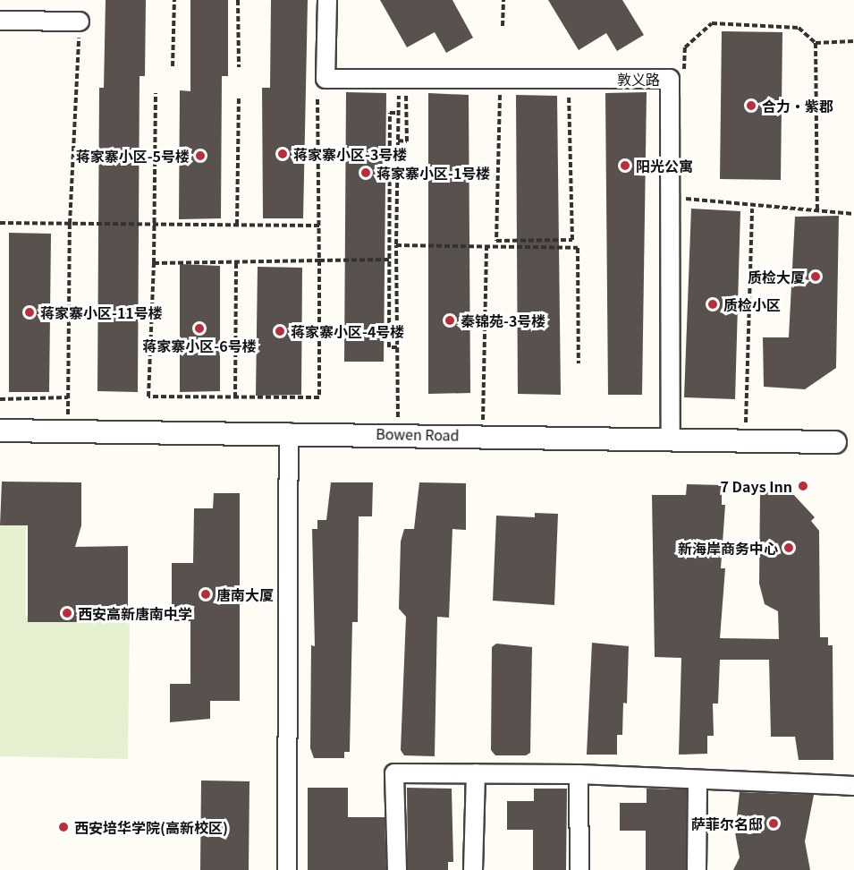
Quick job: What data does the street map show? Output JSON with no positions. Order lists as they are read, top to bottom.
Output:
{
  "streets": {
    "street": ["敦义路", "Bowen Road"]
  },
  "crossings": [
    ["敦义路", "Bowen Road"]
  ],
  "places": [
    "合力·紫郡",
    "蒋家寨小区-3号楼",
    "蒋家寨小区-5号楼",
    "阳光公寓",
    "蒋家寨小区-1号楼",
    "质检大厦",
    "质检小区",
    "蒋家寨小区-11号楼",
    "秦锦苑-3号楼",
    "蒋家寨小区-6号楼",
    "蒋家寨小区-4号楼",
    "7 Days Inn",
    "新海岸商务中心",
    "唐南大厦",
    "西安高新唐南中学",
    "萨菲尔名邸",
    "西安培华学院(高新校区)"
  ]
}
